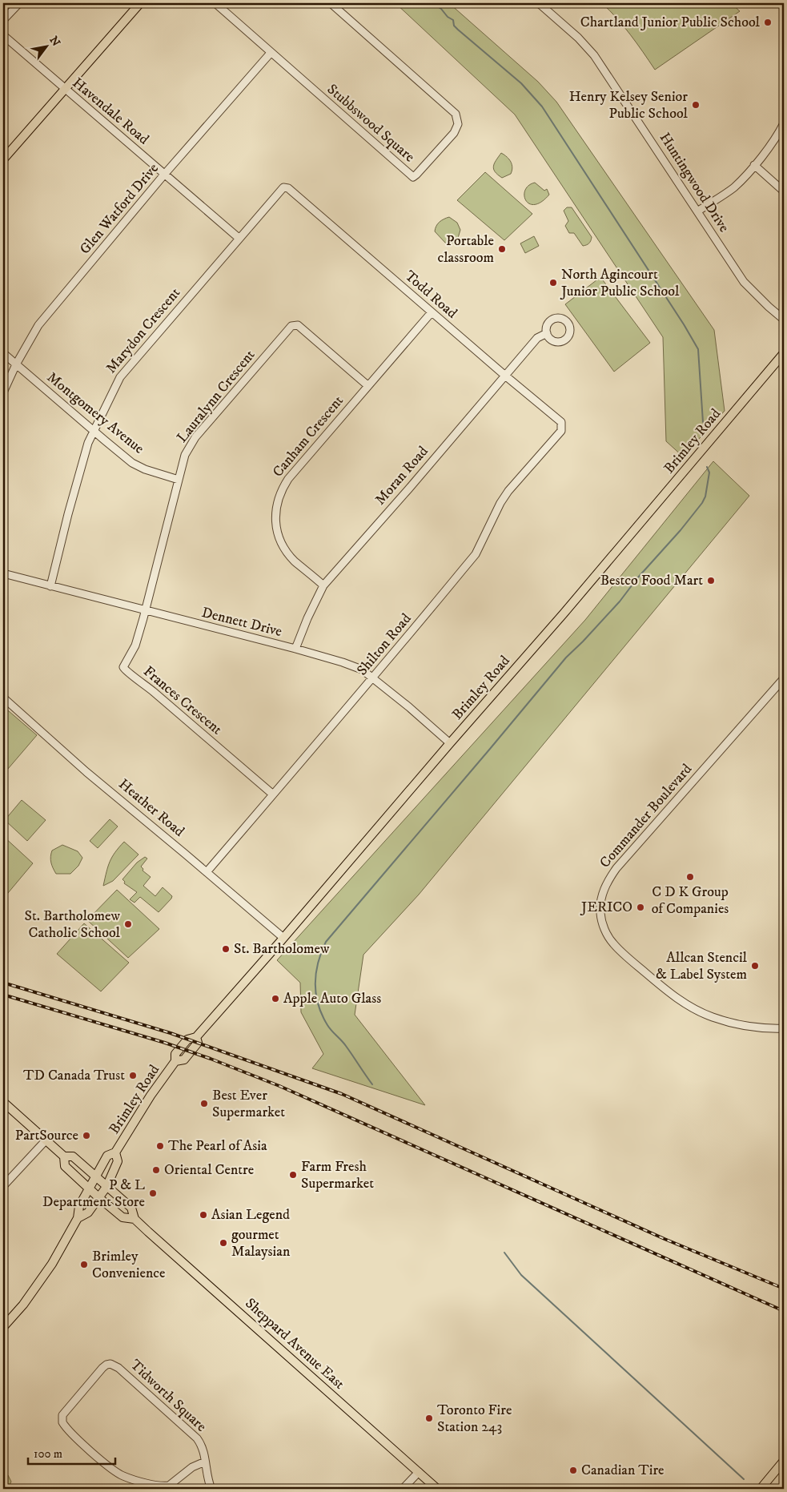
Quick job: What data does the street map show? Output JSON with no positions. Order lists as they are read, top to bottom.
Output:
{
  "streets": {
    "main road": ["Brimley Road", "Sheppard Avenue East"],
    "street": [
      "Havendale Road",
      "Stubbswood Square",
      "Huntingwood Drive",
      "Glen Watford Drive",
      "Todd Road",
      "Marydon Crescent",
      "Lauralynn Crescent",
      "Montgomery Avenue",
      "Canham Crescent",
      "Moran Road",
      "Dennett Drive",
      "Shilton Road",
      "Frances Crescent",
      "Heather Road",
      "Commander Boulevard",
      "Tidworth Square"
    ]
  },
  "crossings": [
    ["Havendale Road", "Glen Watford Drive"],
    ["Havendale Road", "Marydon Crescent"],
    ["Stubbswood Square", "Glen Watford Drive"],
    ["Glen Watford Drive", "Montgomery Avenue"],
    ["Todd Road", "Marydon Crescent"],
    ["Todd Road", "Canham Crescent"],
    ["Todd Road", "Moran Road"],
    ["Todd Road", "Shilton Road"],
    ["Marydon Crescent", "Montgomery Avenue"],
    ["Marydon Crescent", "Dennett Drive"],
    ["Lauralynn Crescent", "Montgomery Avenue"],
    ["Lauralynn Crescent", "Canham Crescent"],
    ["Lauralynn Crescent", "Dennett Drive"],
    ["Lauralynn Crescent", "Frances Crescent"],
    ["Canham Crescent", "Moran Road"],
    ["Brimley Road", "Dennett Drive"],
    ["Brimley Road", "Heather Road"],
    ["Brimley Road", "Sheppard Avenue East"],
    ["Moran Road", "Dennett Drive"],
    ["Dennett Drive", "Shilton Road"],
    ["Dennett Drive", "Frances Crescent"],
    ["Shilton Road", "Frances Crescent"],
    ["Shilton Road", "Heather Road"]
  ],
  "places": [
    "Chartland Junior Public School",
    "Henry Kelsey Senior Public School",
    "Portable classroom",
    "North Agincourt Junior Public School",
    "Bestco Food Mart",
    "C D K Group of Companies",
    "JERICO",
    "St. Bartholomew Catholic School",
    "St. Bartholomew",
    "Allcan Stencil & Label System",
    "Apple Auto Glass",
    "TD Canada Trust",
    "Best Ever Supermarket",
    "PartSource",
    "The Pearl of Asia",
    "Oriental Centre",
    "Farm Fresh Supermarket",
    "P & L Department Store",
    "Asian Legend",
    "gourmet Malaysian",
    "Brimley Convenience",
    "Toronto Fire Station 243",
    "Canadian Tire"
  ],
  "scale_bar": "100 m",
  "north": "top right"
}
